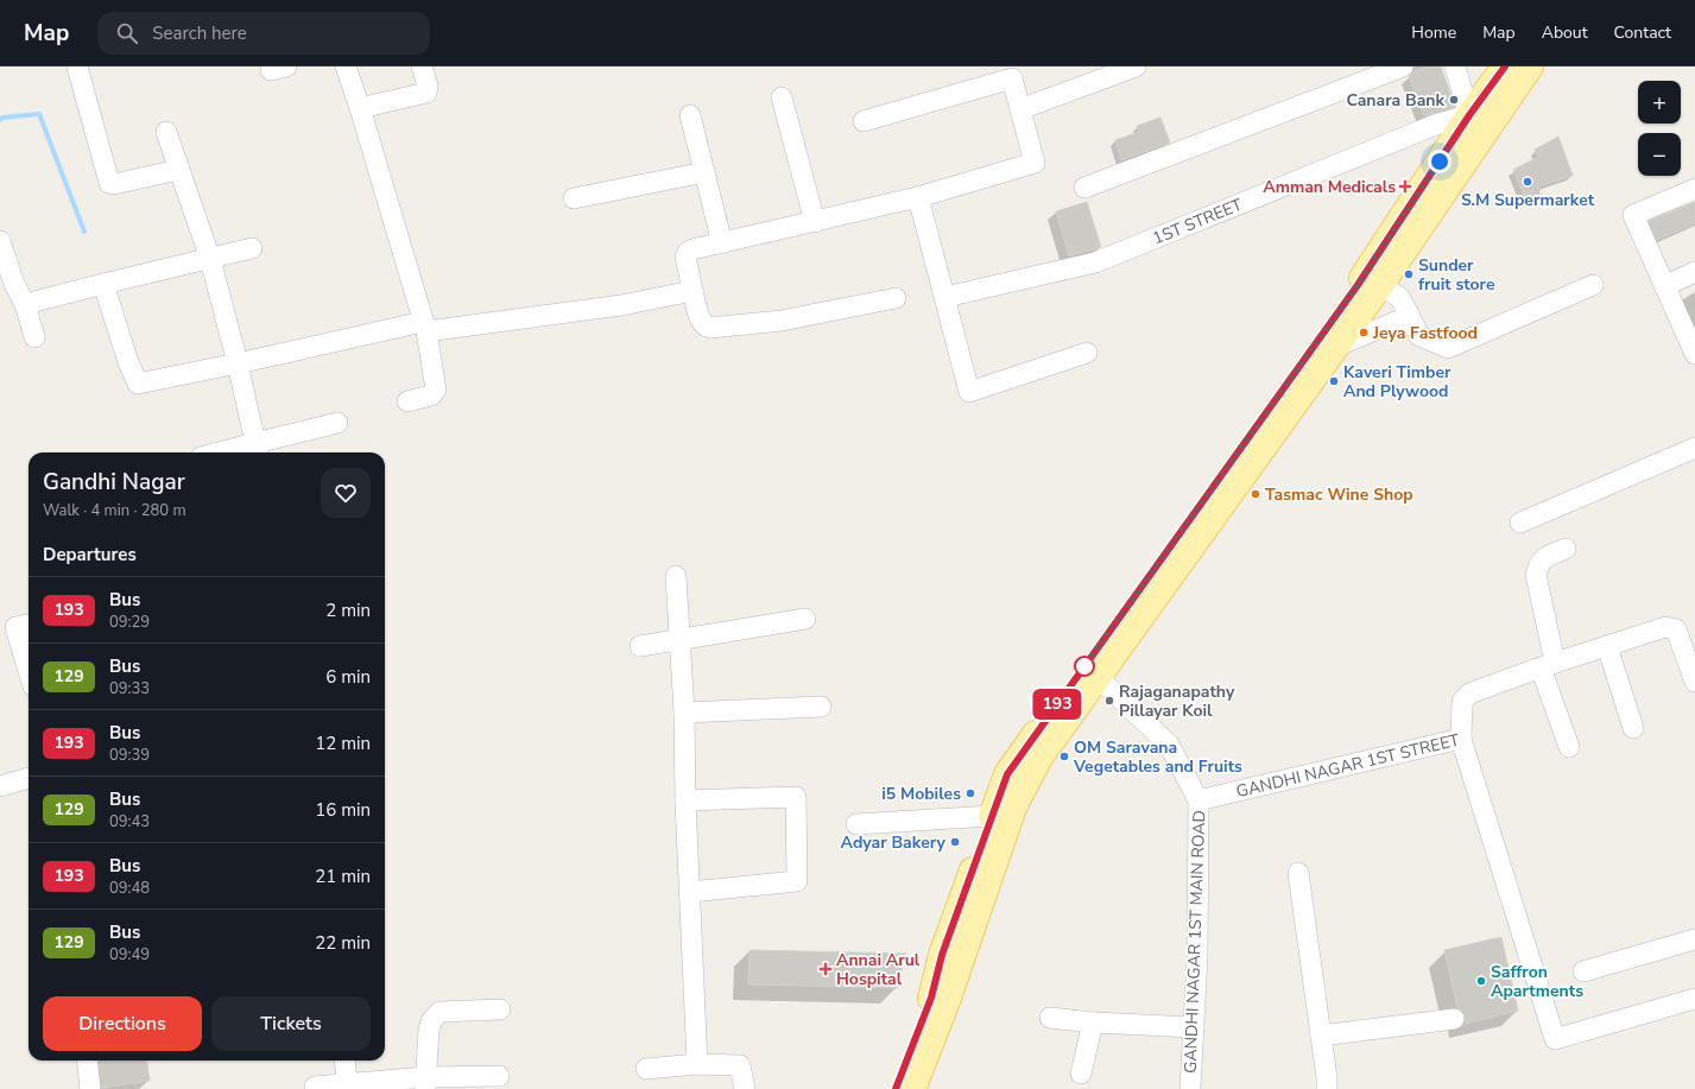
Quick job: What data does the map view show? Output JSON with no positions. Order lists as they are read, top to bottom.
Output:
{
  "streets": {
    "street": ["1ST STREET", "GANDHI NAGAR 1ST STREET", "GANDHI NAGAR 1ST MAIN ROAD"]
  },
  "crossings": [
    ["GANDHI NAGAR 1ST STREET", "GANDHI NAGAR 1ST MAIN ROAD"]
  ],
  "places": {
    "other": [
      "Canara Bank",
      "S.M Supermarket",
      "Sunder fruit store",
      "Jeya Fastfood",
      "Kaveri Timber And Plywood",
      "Tasmac Wine Shop",
      "Rajaganapathy Pillayar Koil",
      "OM Saravana Vegetables and Fruits",
      "i5 Mobiles",
      "Adyar Bakery",
      "Saffron Apartments"
    ],
    "health": ["Amman Medicals", "Annai Arul Hospital"]
  },
  "lines": ["bus line 193"],
  "page": {
    "header": "Map",
    "search": "Search here",
    "nav": [
      "Home",
      "Map",
      "About",
      "Contact"
    ],
    "on_map": "193",
    "map_buttons": ["+", "−"],
    "heading": [
      ["Gandhi Nagar", "Walk · 4 min · 280 m"],
      "Departures"
    ],
    "list": [
      {
        "mark": "193",
        "name": "Bus",
        "note": "09:29",
        "value": "2 min"
      },
      {
        "mark": "129",
        "name": "Bus",
        "note": "09:33",
        "value": "6 min"
      },
      {
        "mark": "193",
        "name": "Bus",
        "note": "09:39",
        "value": "12 min"
      },
      {
        "mark": "129",
        "name": "Bus",
        "note": "09:43",
        "value": "16 min"
      },
      {
        "mark": "193",
        "name": "Bus",
        "note": "09:48",
        "value": "21 min"
      },
      {
        "mark": "129",
        "name": "Bus",
        "note": "09:49",
        "value": "22 min"
      }
    ],
    "buttons": ["Directions", "Tickets"]
  }
}
